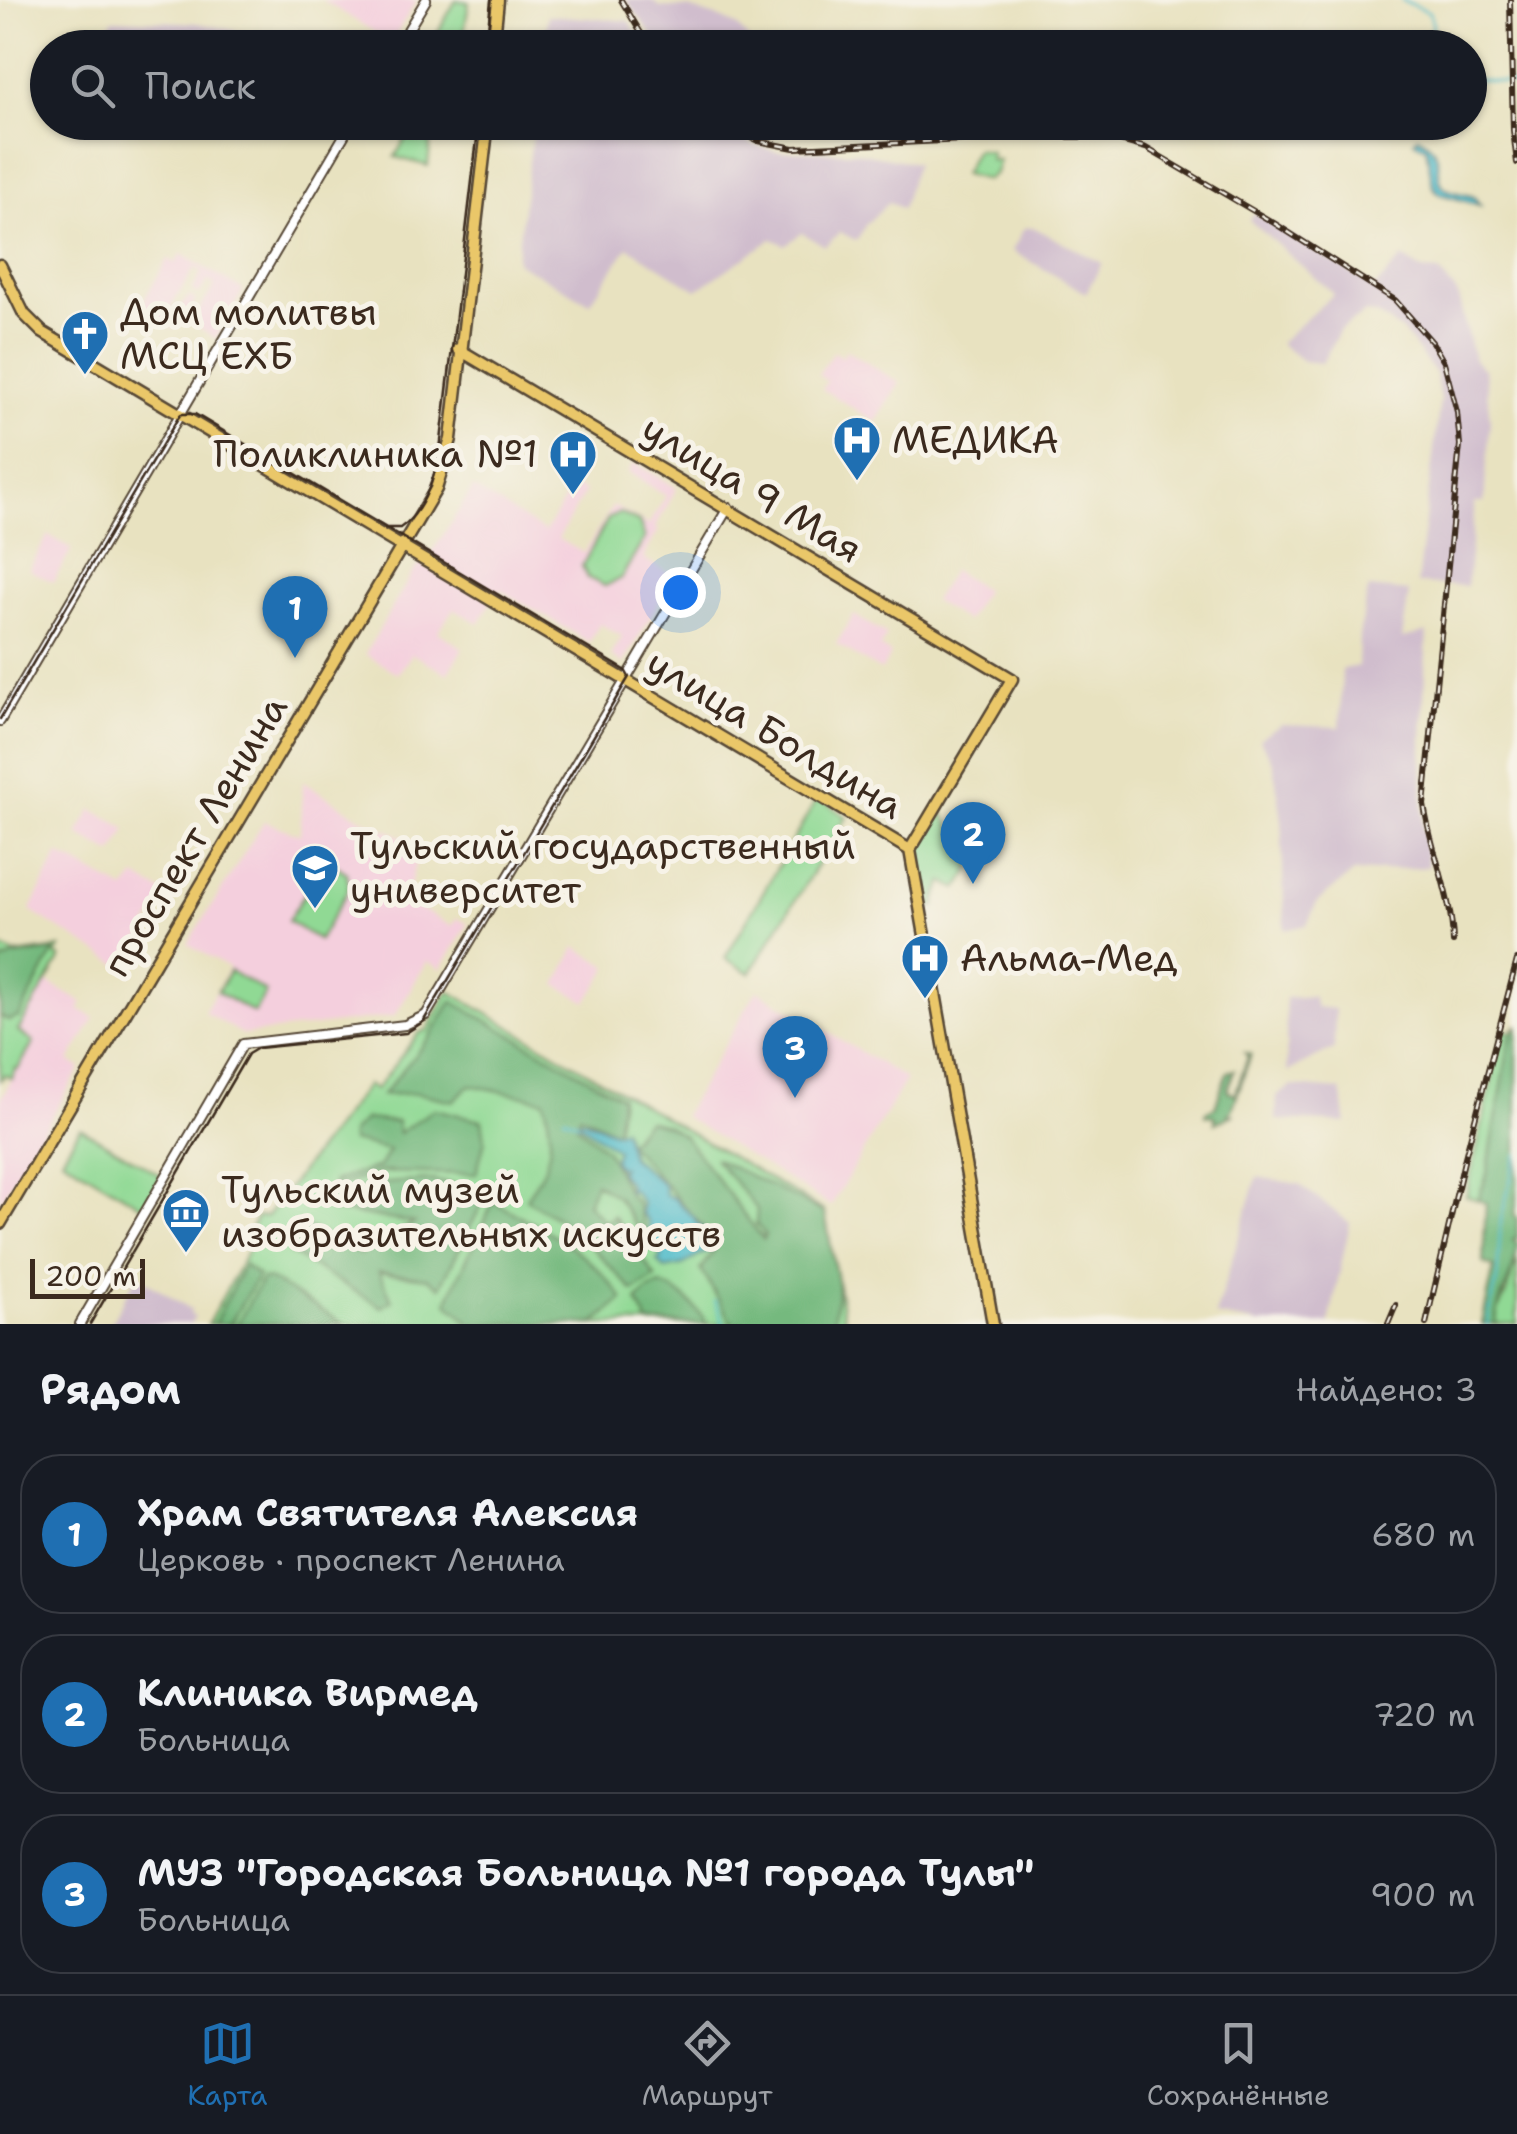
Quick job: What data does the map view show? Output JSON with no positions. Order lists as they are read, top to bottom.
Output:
{
  "streets": {
    "main road": ["улица 9 Мая", "улица Болдина", "проспект Ленина"]
  },
  "crossings": [
    ["улица 9 Мая", "улица Болдина"],
    ["улица 9 Мая", "проспект Ленина"],
    ["улица Болдина", "проспект Ленина"]
  ],
  "places": {
    "church": ["Дом молитвы МСЦ ЕХБ"],
    "hospital": ["МЕДИКА", "Поликлиника №1", "Альма-Мед"],
    "school or university": ["Тульский государственный университет"],
    "museum": ["Тульский музей изобразительных искусств"]
  },
  "scale_bar": "200 m",
  "page": {
    "search": "Поиск",
    "pins": ["1", "2", "3"],
    "scale": "200 m",
    "heading": ["Рядом", "Найдено: 3"],
    "list": [
      {
        "mark": "1",
        "name": "Храм Святителя Алексия",
        "note": "Церковь · проспект Ленина",
        "value": "680 m"
      },
      {
        "mark": "2",
        "name": "Клиника Вирмед",
        "note": "Больница",
        "value": "720 m"
      },
      {
        "mark": "3",
        "name": "МУЗ \"Городская Больница №1 города Тулы\"",
        "note": "Больница",
        "value": "900 m"
      }
    ],
    "nav": ["Карта", "Маршрут", "Сохранённые"]
  }
}
